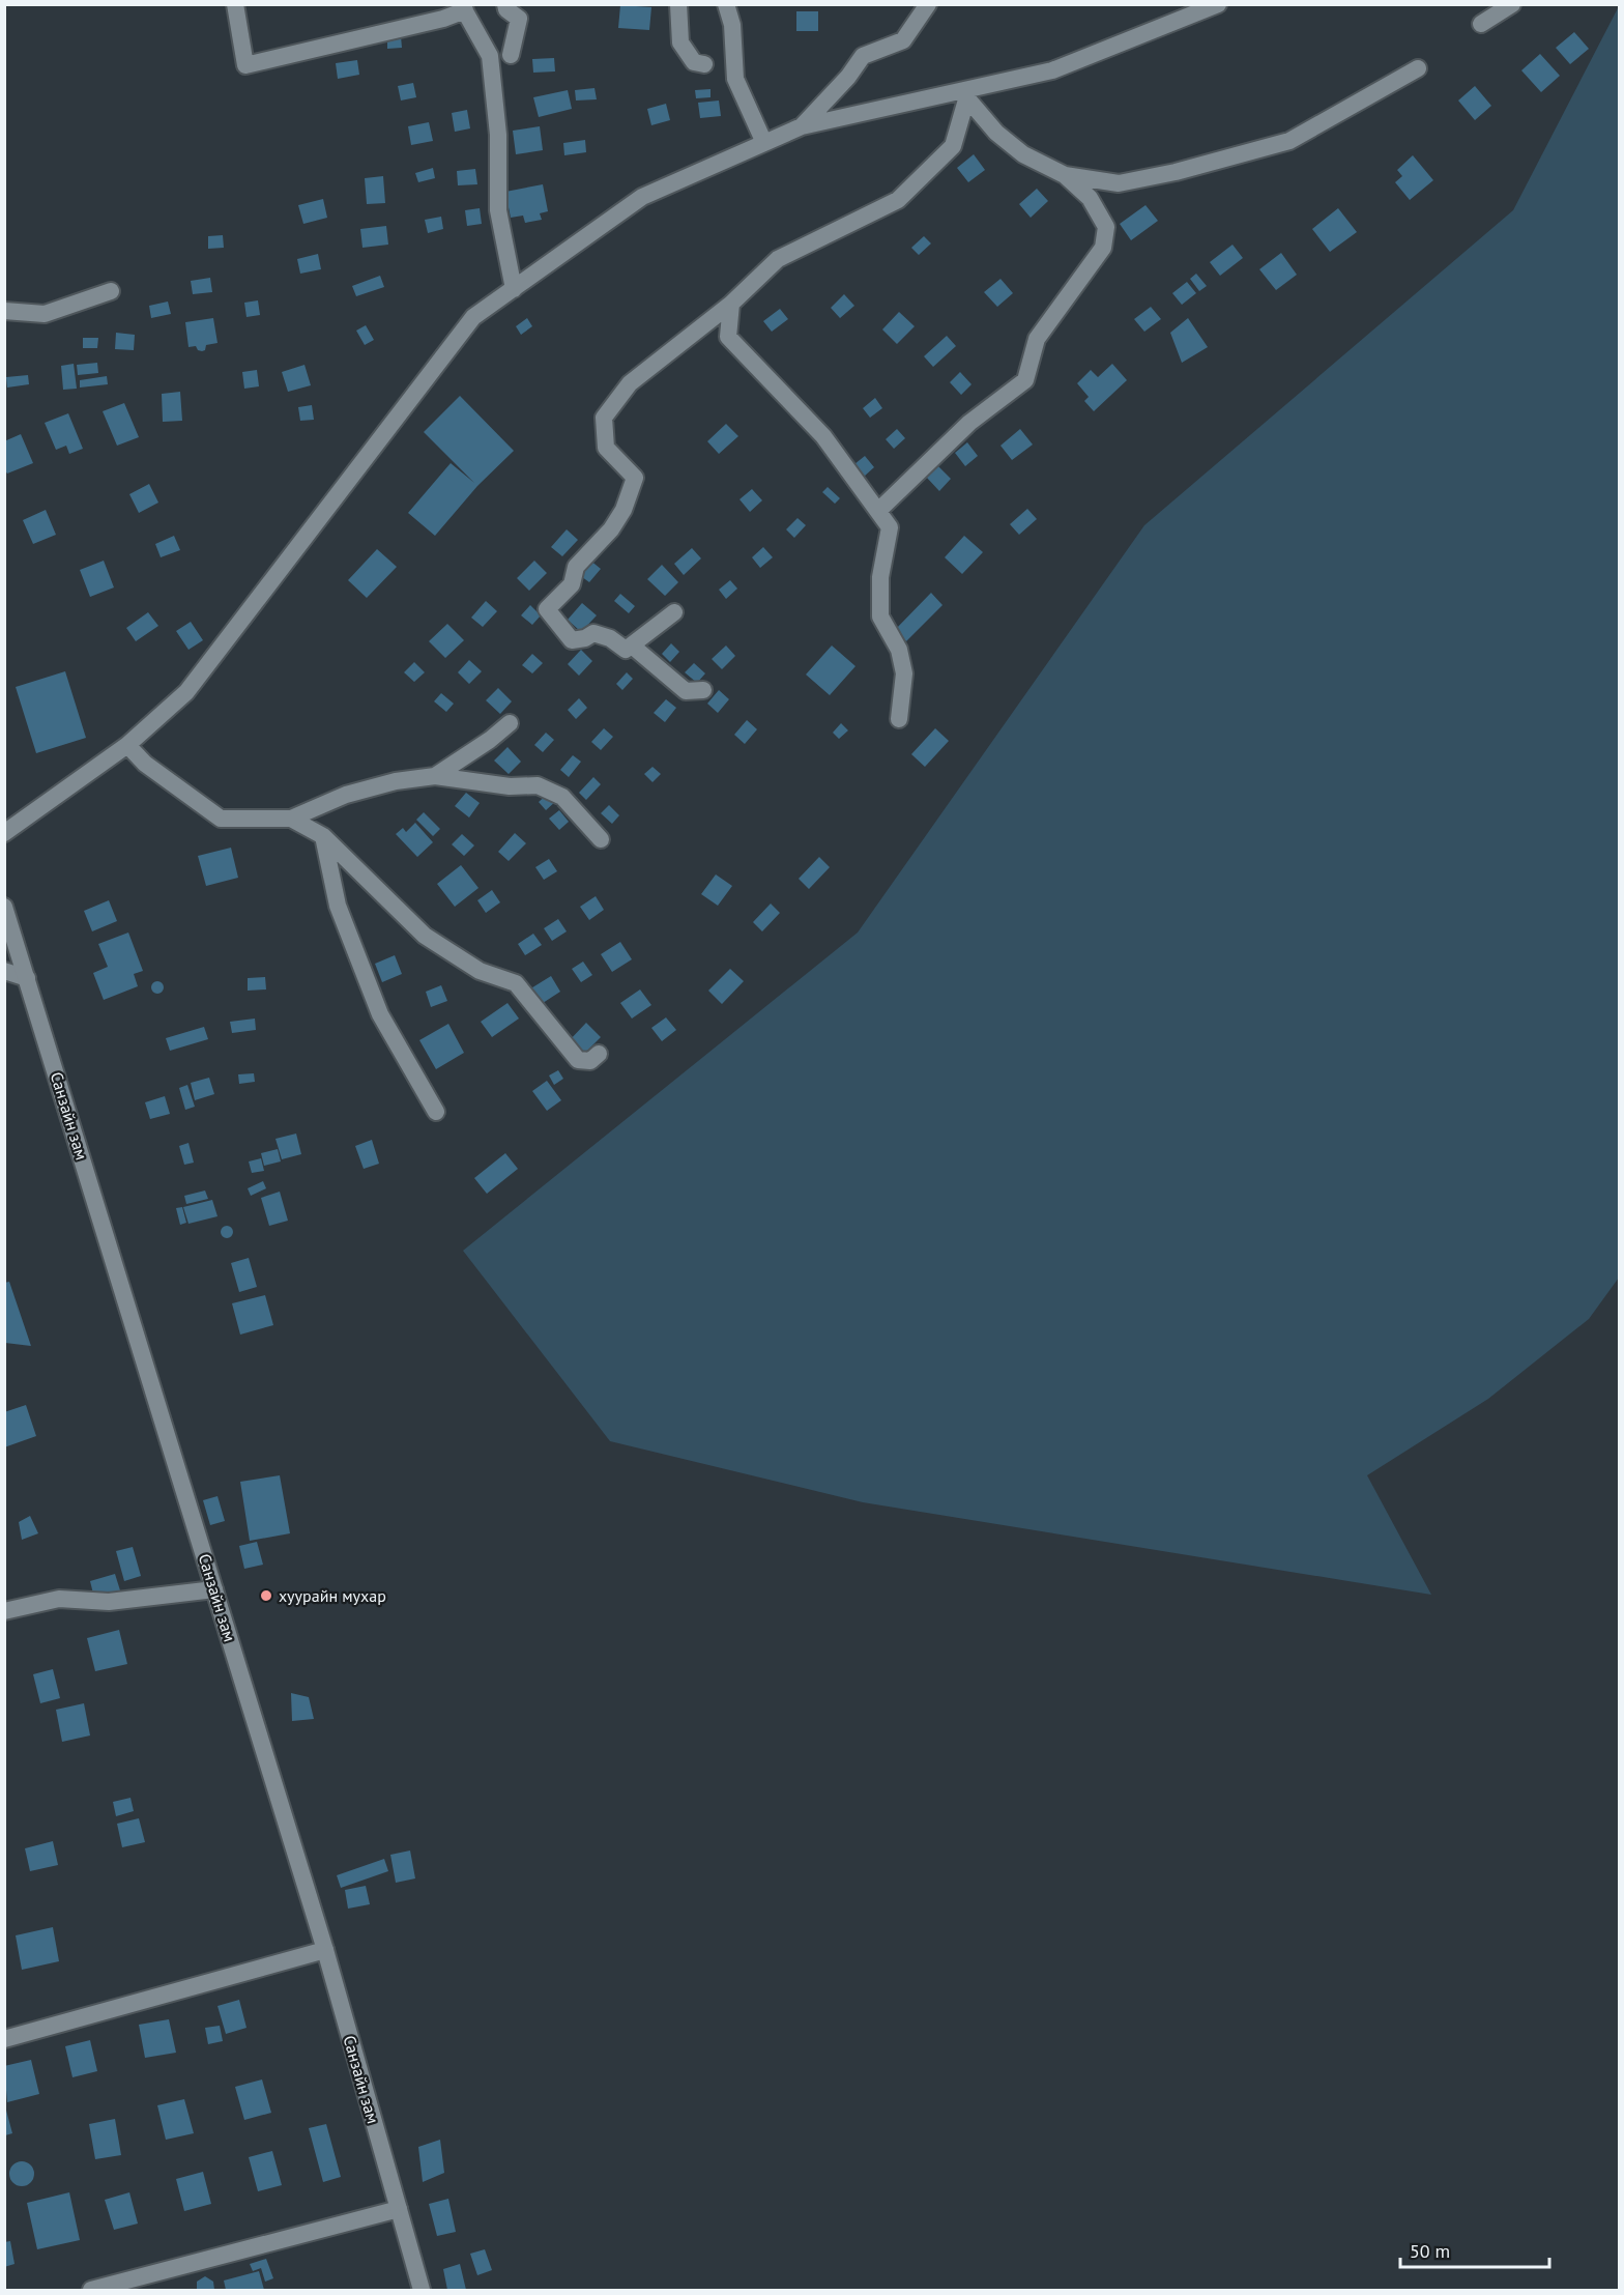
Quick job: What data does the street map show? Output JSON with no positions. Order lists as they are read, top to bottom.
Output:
{
  "streets": {
    "street": ["Санзайн зам"]
  },
  "places": ["хуурайн мухар"],
  "scale_bar": "50 m"
}
